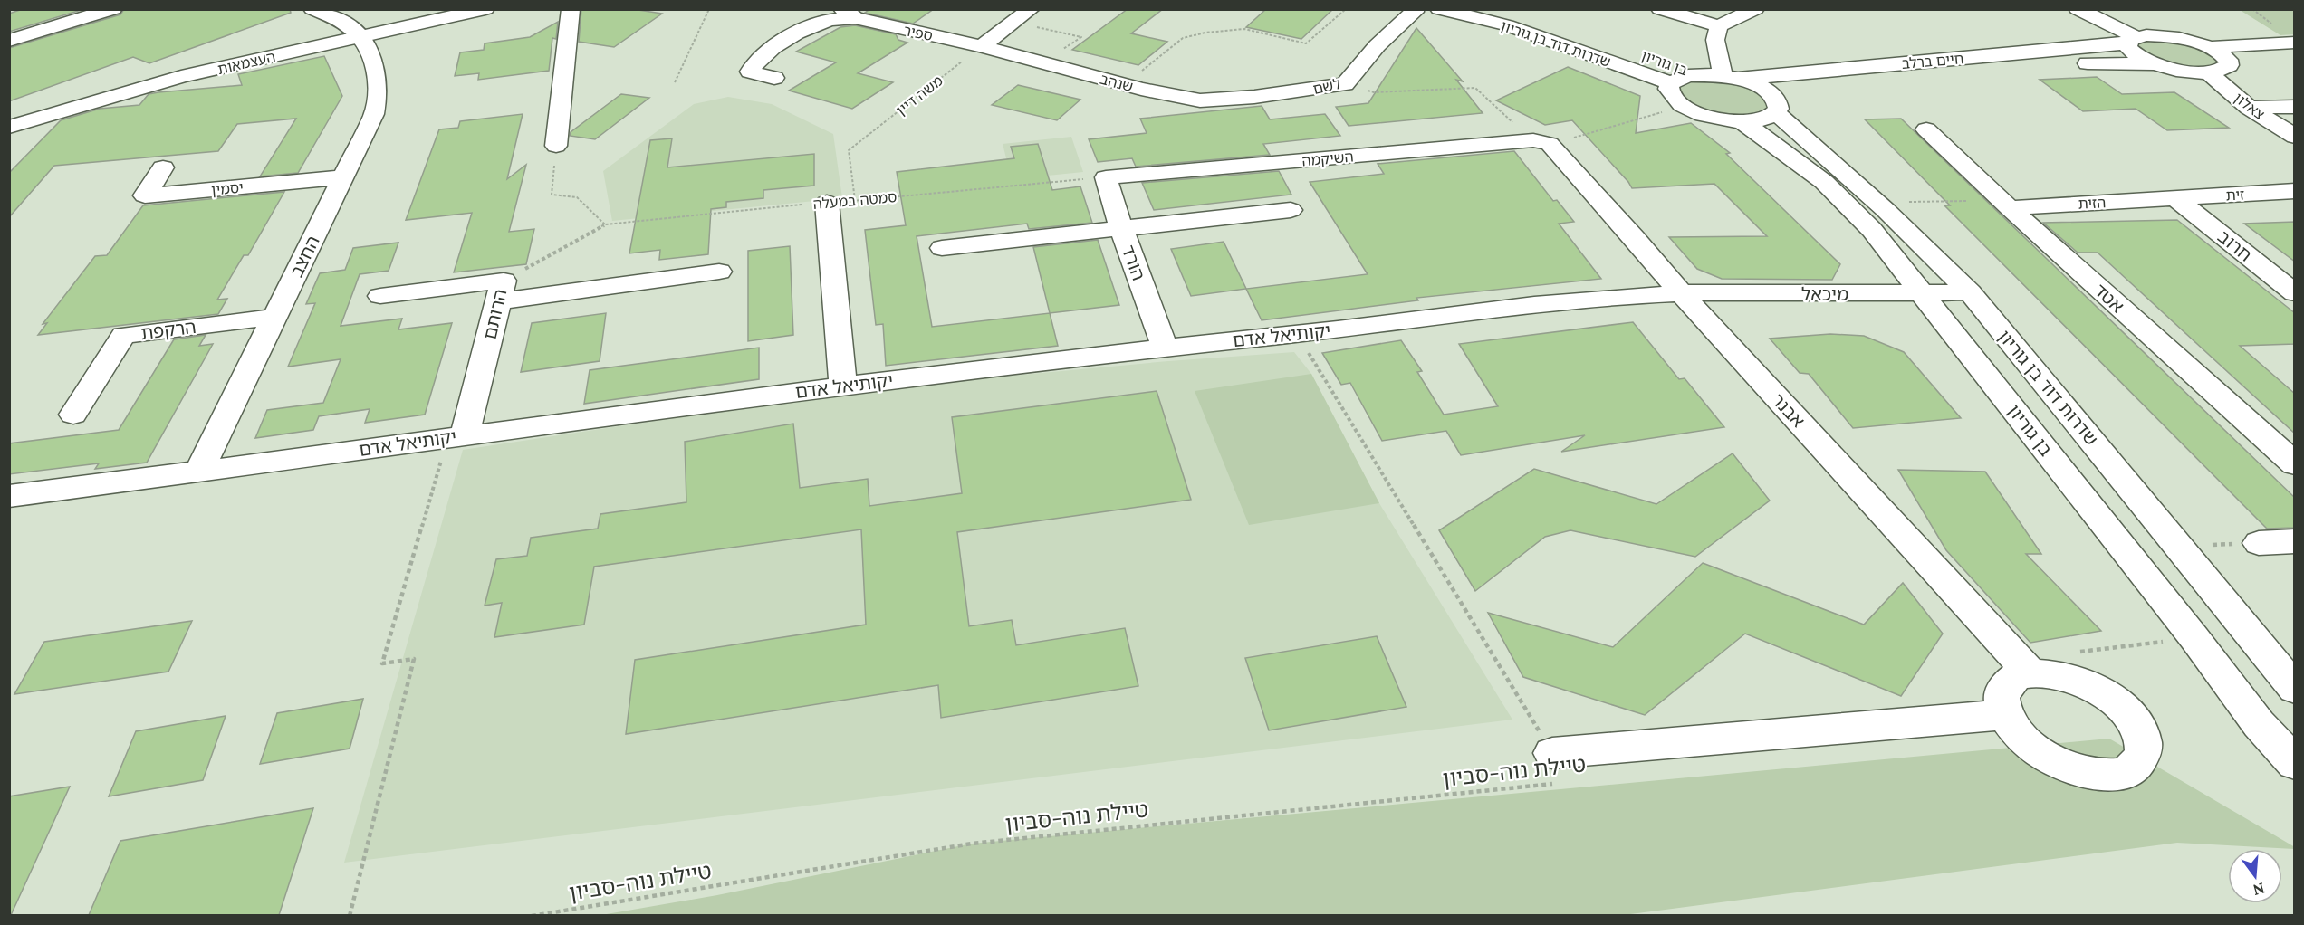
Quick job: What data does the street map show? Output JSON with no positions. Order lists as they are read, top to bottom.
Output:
{
  "streets": {
    "street": [
      "ספיר",
      "שדרות דוד בן גוריון",
      "חיים ברלב",
      "העצמאות",
      "בן גוריון",
      "שנהב",
      "לשם",
      "צאלון",
      "השיקמה",
      "יסמין",
      "זית",
      "הזית",
      "חרוב",
      "החצב",
      "הורד",
      "מיכאל",
      "אטד",
      "הרותם",
      "הרקפת",
      "יקותיאל אדם",
      "אבנר"
    ],
    "path": ["משה דיין", "סמטה במעלה", "טיילת נוה-סביון"]
  },
  "crossings": [
    ["ספיר", "שנהב"],
    ["ספיר", "משה דיין"],
    ["שדרות דוד בן גוריון", "חיים ברלב"],
    ["שדרות דוד בן גוריון", "לשם"],
    ["שדרות דוד בן גוריון", "מיכאל"],
    ["חיים ברלב", "בן גוריון"],
    ["העצמאות", "החצב"],
    ["בן גוריון", "מיכאל"],
    ["שנהב", "לשם"],
    ["שנהב", "משה דיין"],
    ["משה דיין", "סמטה במעלה"],
    ["השיקמה", "סמטה במעלה"],
    ["השיקמה", "הורד"],
    ["השיקמה", "אבנר"],
    ["יסמין", "החצב"],
    ["זית", "הזית"],
    ["זית", "חרוב"],
    ["סמטה במעלה", "הורד"],
    ["סמטה במעלה", "הרותם"],
    ["הזית", "חרוב"],
    ["הזית", "אטד"],
    ["החצב", "הרקפת"],
    ["החצב", "יקותיאל אדם"],
    ["הורד", "יקותיאל אדם"],
    ["מיכאל", "יקותיאל אדם"],
    ["מיכאל", "אבנר"],
    ["הרותם", "יקותיאל אדם"],
    ["יקותיאל אדם", "אבנר"]
  ],
  "north": "bottom"
}
